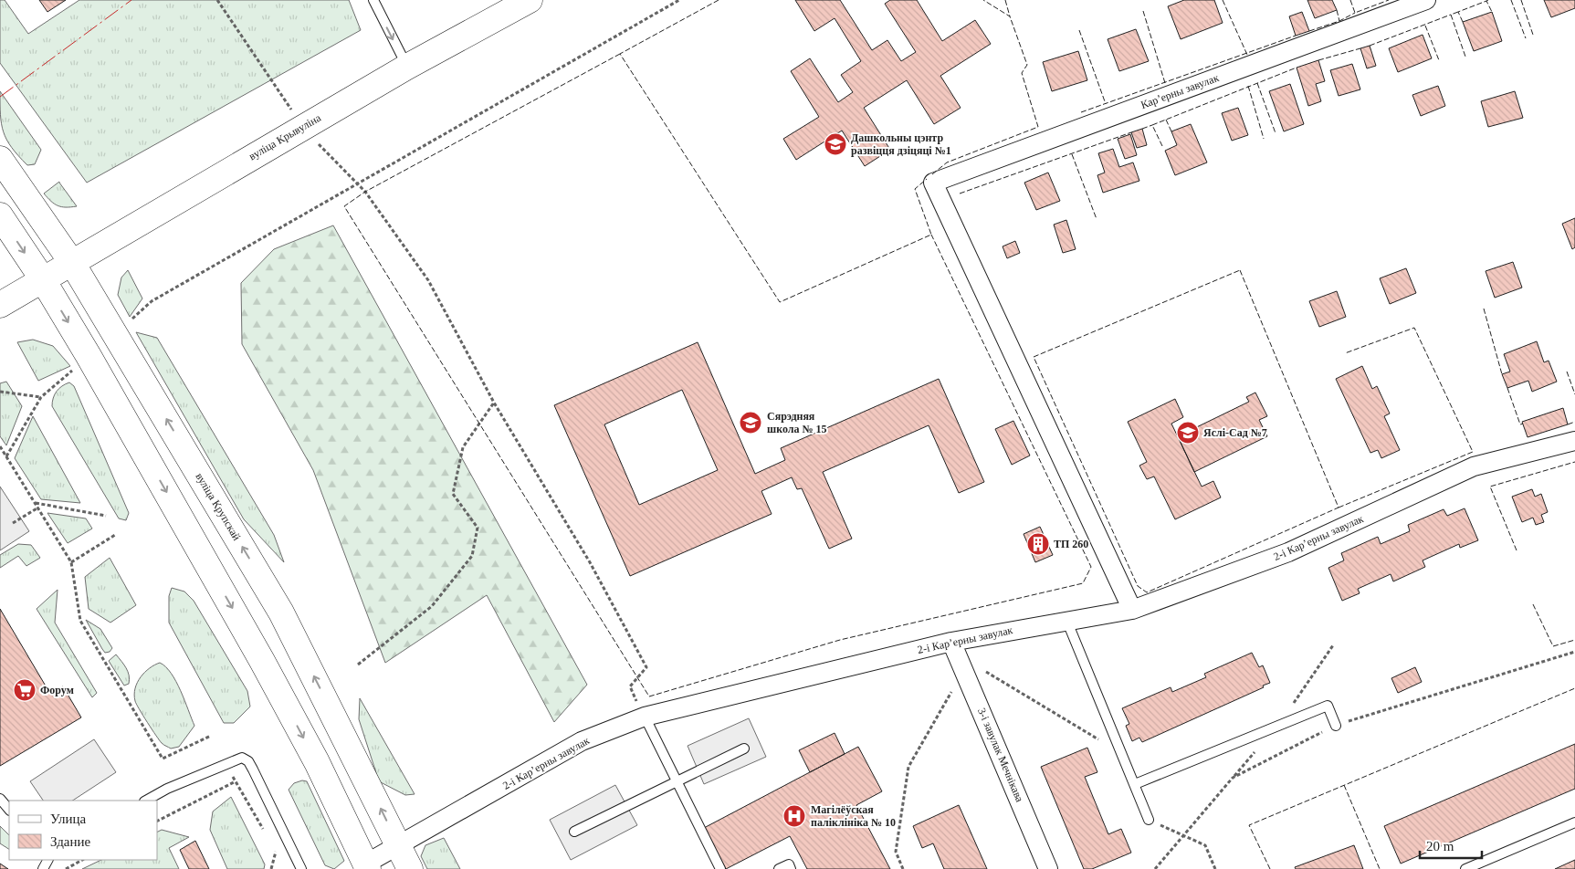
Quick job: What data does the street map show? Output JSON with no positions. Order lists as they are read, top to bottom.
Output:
{
  "streets": {
    "main road": ["вуліца Крывуліна", "вуліца Крупскай"],
    "street": ["Карʼерны завулак", "2-і Карʼерны завулак", "3-і завулак Мечнікава"]
  },
  "crossings": [
    ["Карʼерны завулак", "2-і Карʼерны завулак"],
    ["вуліца Крывуліна", "вуліца Крупскай"],
    ["вуліца Крупскай", "2-і Карʼерны завулак"],
    ["2-і Карʼерны завулак", "3-і завулак Мечнікава"]
  ],
  "places": {
    "school or university": ["Дашкольны цэнтр развіцця дзіцяці №1", "Сярэдняя школа № 15", "Яслі-Сад №7"],
    "building": ["ТП 260"],
    "supermarket": ["Форум"],
    "hospital": ["Магілёўская паліклініка № 10"]
  },
  "legend": ["Улица", "Здание"],
  "scale_bar": "20 m"
}
